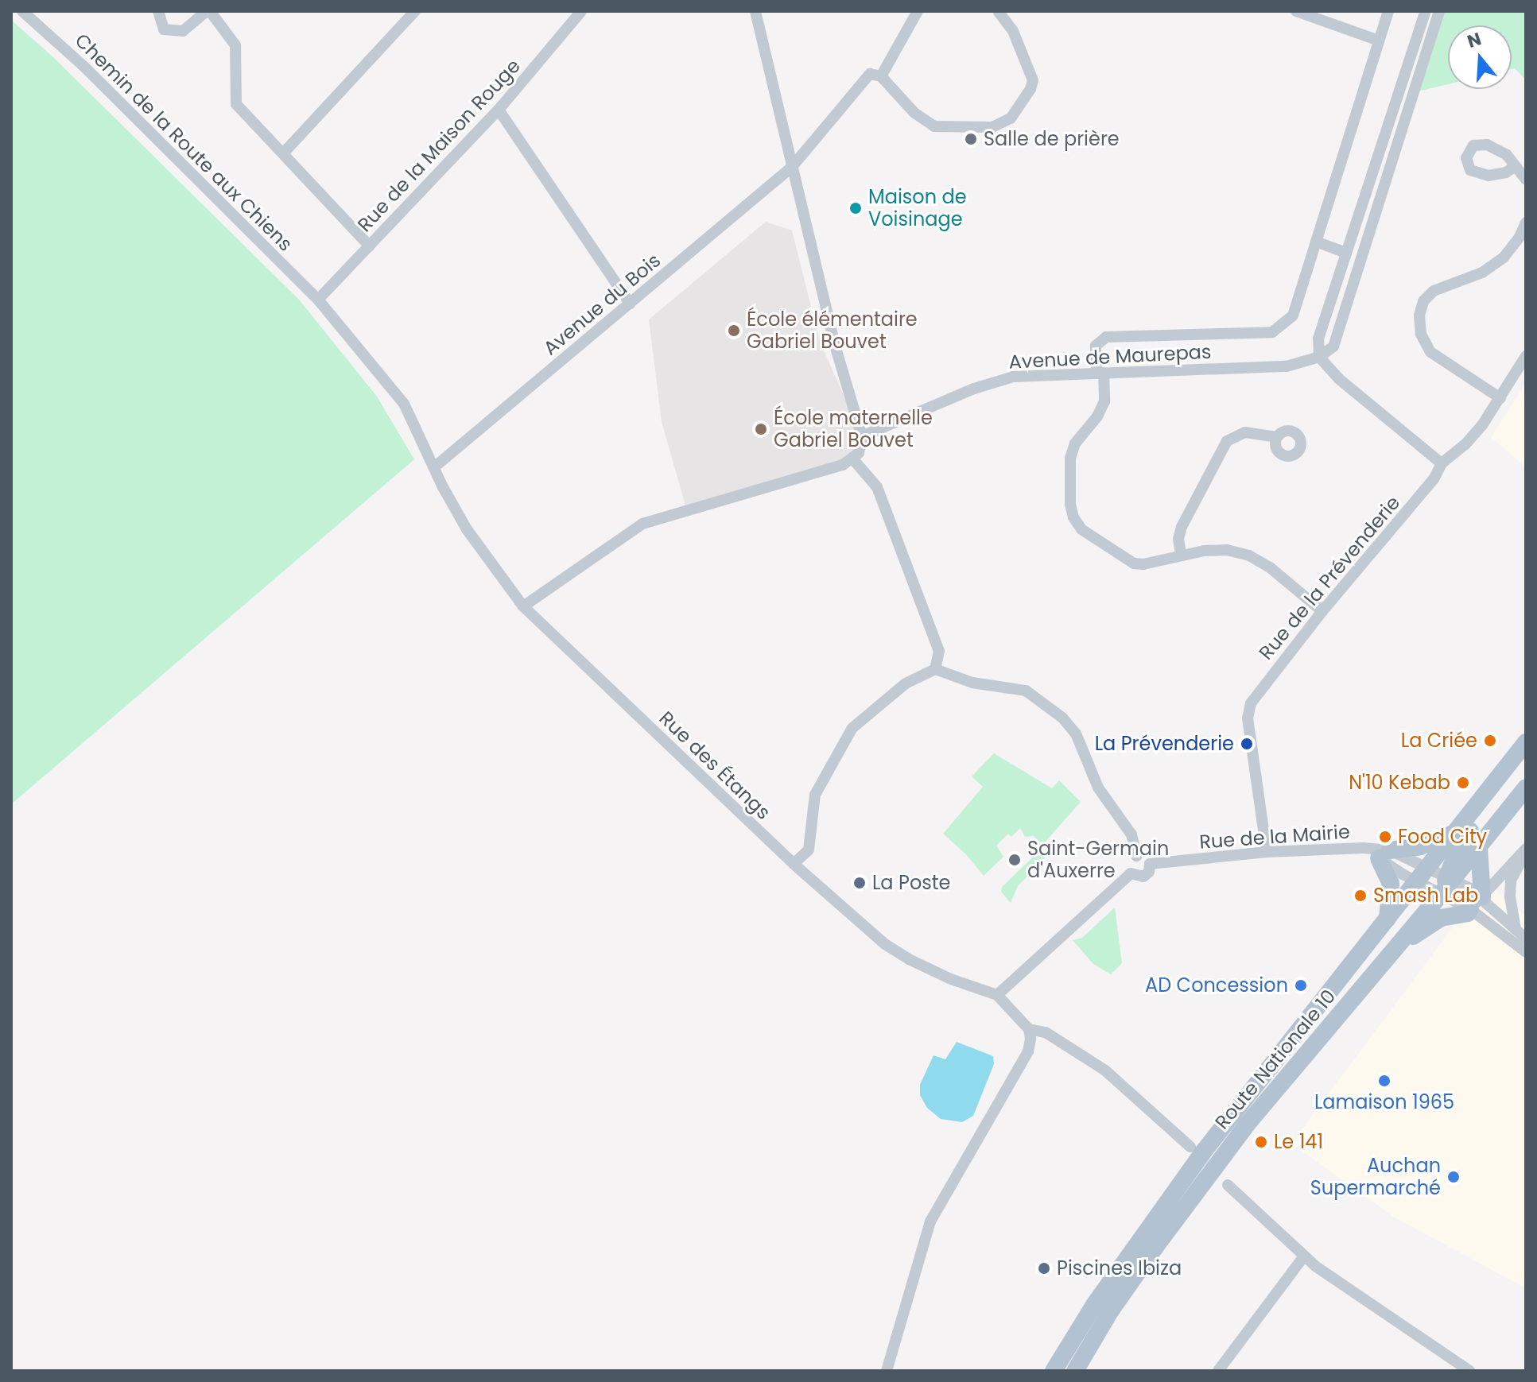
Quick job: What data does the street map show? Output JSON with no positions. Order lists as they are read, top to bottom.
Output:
{
  "streets": {
    "main road": ["Route Nationale 10"],
    "street": [
      "Chemin de la Route aux Chiens",
      "Rue de la Maison Rouge",
      "Avenue du Bois",
      "Avenue de Maurepas",
      "Rue de la Prévenderie",
      "Rue des Étangs",
      "Rue de la Mairie"
    ]
  },
  "crossings": [
    ["Chemin de la Route aux Chiens", "Rue de la Maison Rouge"],
    ["Chemin de la Route aux Chiens", "Rue des Étangs"],
    ["Rue de la Maison Rouge", "Rue des Étangs"],
    ["Avenue du Bois", "Rue des Étangs"],
    ["Rue de la Prévenderie", "Rue de la Mairie"]
  ],
  "places": [
    "Salle de prière",
    "Maison de Voisinage",
    "École élémentaire Gabriel Bouvet",
    "École maternelle Gabriel Bouvet",
    "La Criée",
    "La Prévenderie",
    "N'10 Kebab",
    "Food City",
    "Saint-Germain d'Auxerre",
    "La Poste",
    "Smash Lab",
    "AD Concession",
    "Lamaison 1965",
    "Le 141",
    "Auchan Supermarché",
    "Piscines Ibiza"
  ],
  "north": "top"
}
